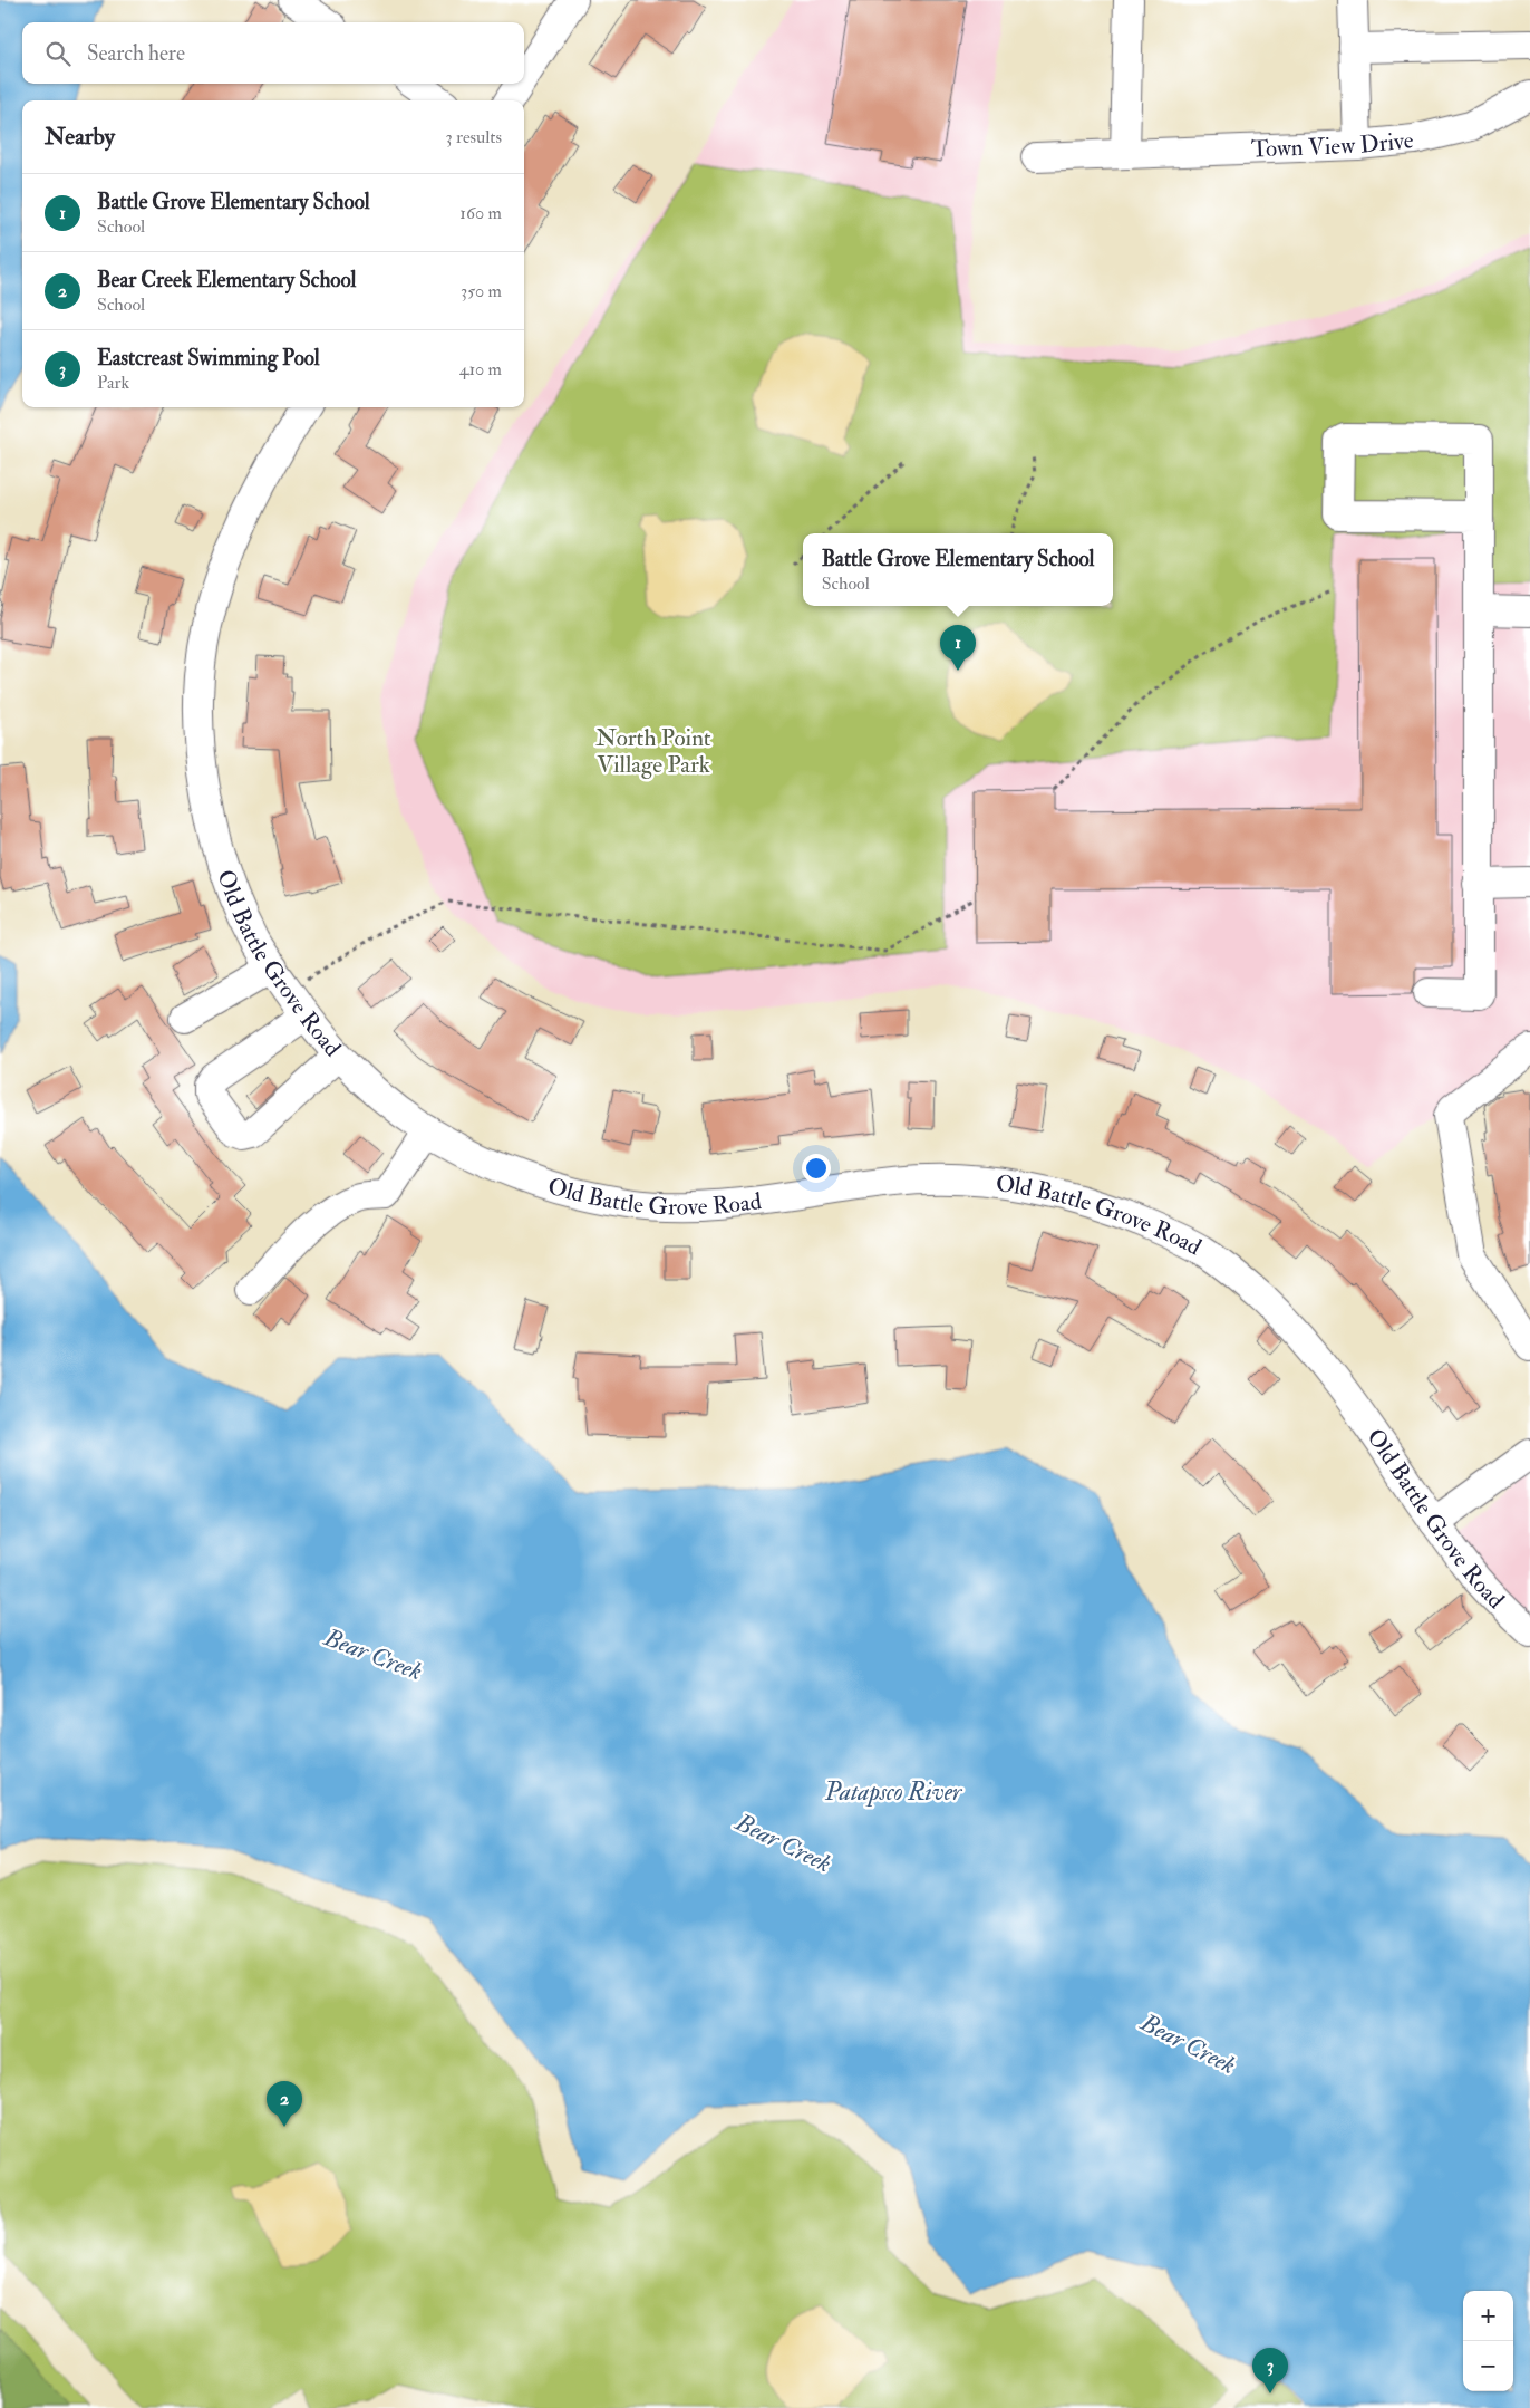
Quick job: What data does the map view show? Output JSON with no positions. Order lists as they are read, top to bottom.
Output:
{
  "streets": {
    "street": ["Town View Drive", "Old Battle Grove Road"]
  },
  "water": ["Bear Creek", "Patapsco River"],
  "parks": ["North Point Village Park"],
  "page": {
    "search": "Search here",
    "heading": ["Nearby", "3 results"],
    "list": [
      {
        "mark": "1",
        "name": "Battle Grove Elementary School",
        "note": "School",
        "value": "160 m"
      },
      {
        "mark": "2",
        "name": "Bear Creek Elementary School",
        "note": "School",
        "value": "350 m"
      },
      {
        "mark": "3",
        "name": "Eastcreast Swimming Pool",
        "note": "Park",
        "value": "410 m"
      }
    ],
    "popup": ["Battle Grove Elementary School", "School"],
    "pins": ["1", "2", "3"],
    "map_buttons": ["+", "−"]
  }
}
